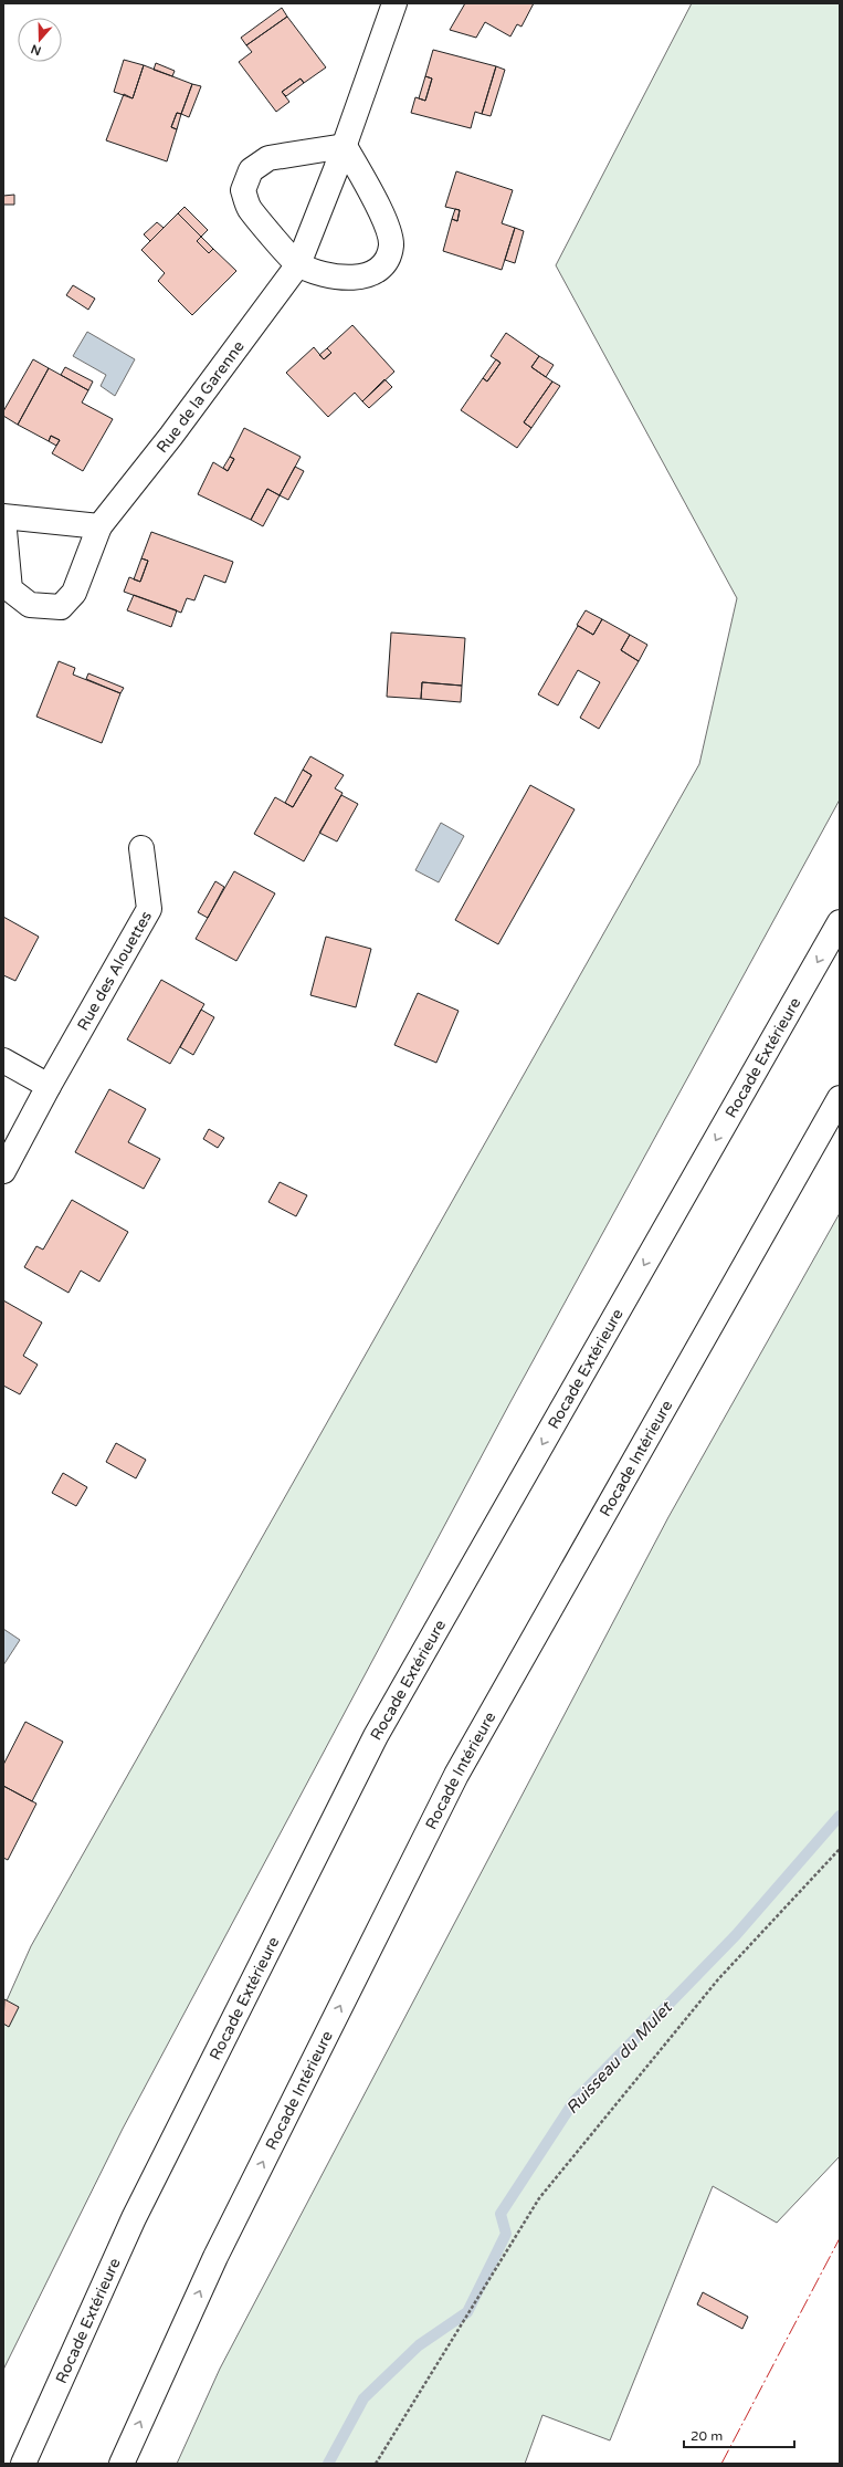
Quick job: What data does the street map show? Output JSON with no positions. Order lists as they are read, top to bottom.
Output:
{
  "streets": {
    "main road": [
      "Rue de la Garenne",
      "Rue des Alouettes",
      "Rocade Extérieure",
      "Rocade Intérieure"
    ]
  },
  "one_way": ["Rocade Extérieure", "Rocade Intérieure"],
  "water": ["Ruisseau du Mulet"],
  "scale_bar": "20 m",
  "north": "bottom"
}
